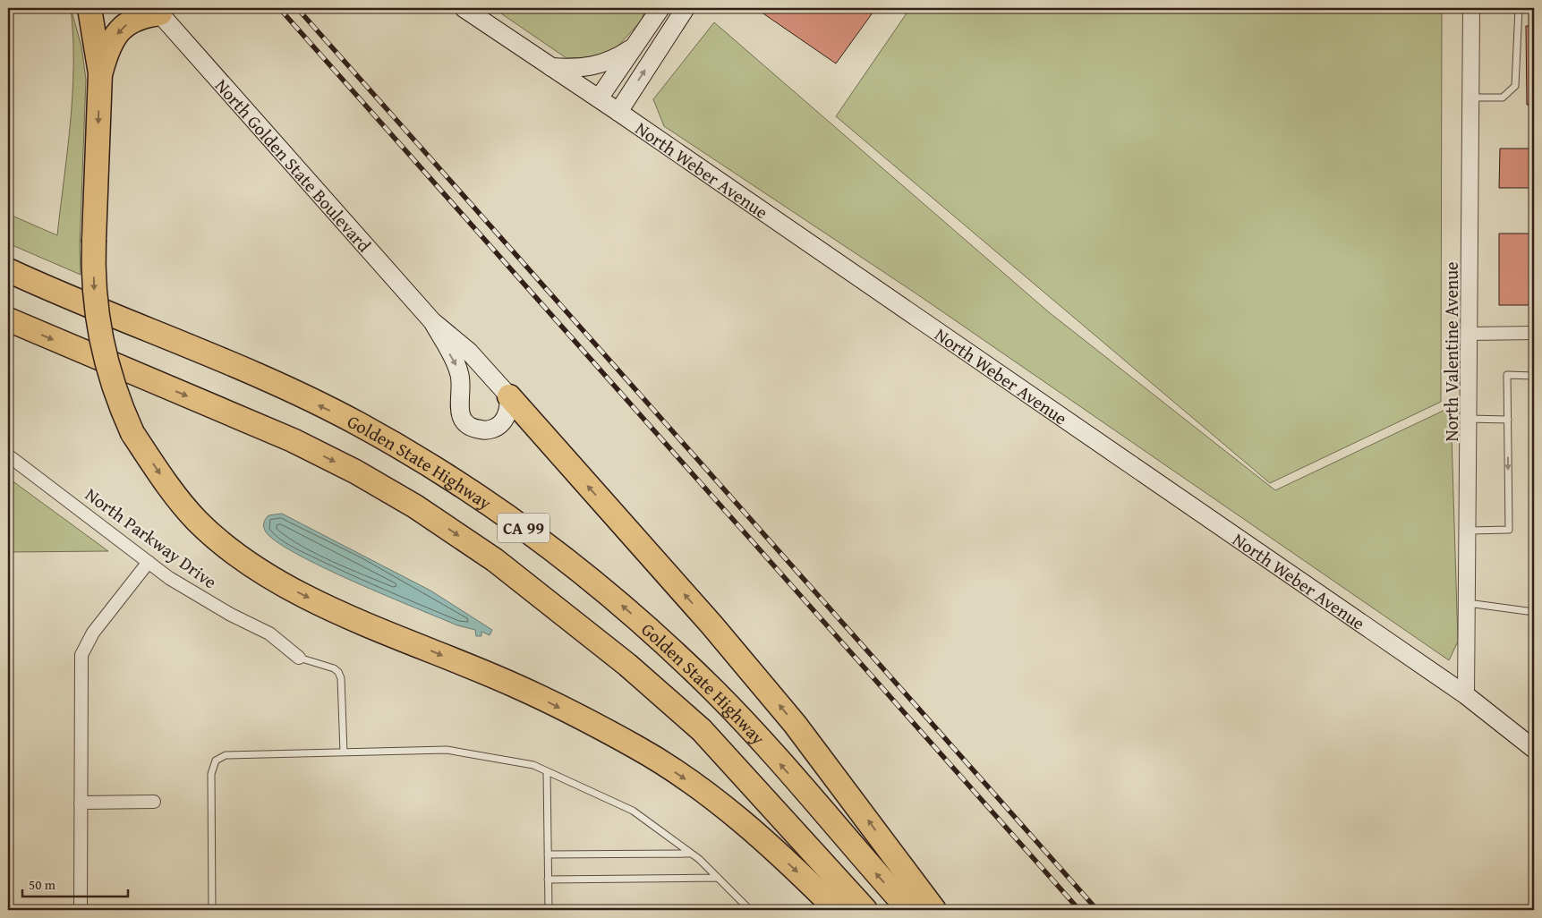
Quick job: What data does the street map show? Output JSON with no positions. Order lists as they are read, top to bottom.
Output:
{
  "streets": {
    "highway": ["Golden State Highway", "CA 99"],
    "main road": ["North Golden State Boulevard", "North Weber Avenue"],
    "street": ["North Valentine Avenue", "North Parkway Drive"]
  },
  "crossings": [
    ["North Weber Avenue", "North Valentine Avenue"]
  ],
  "scale_bar": "50 m"
}
